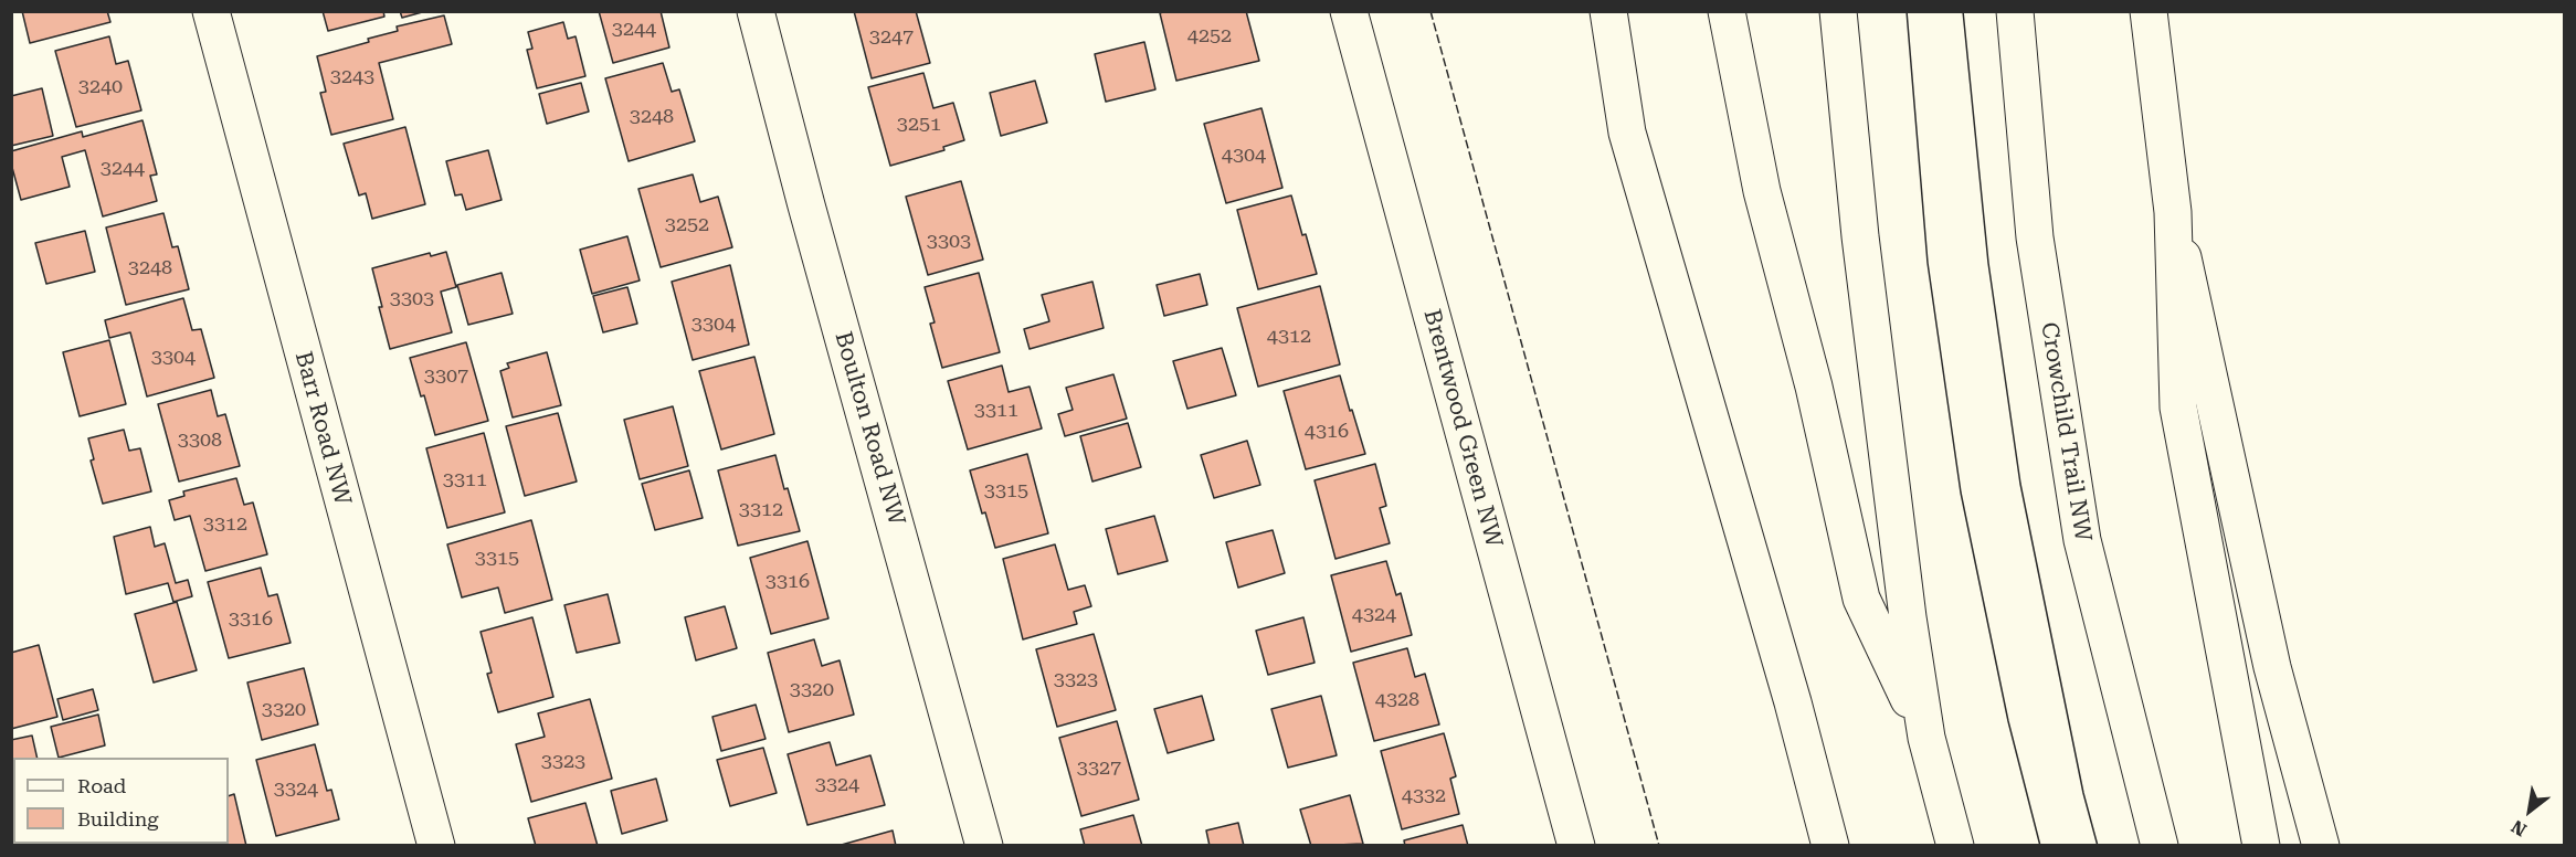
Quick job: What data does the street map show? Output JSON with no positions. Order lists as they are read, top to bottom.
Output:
{
  "streets": {
    "main road": [
      "Barr Road NW",
      "Boulton Road NW",
      "Brentwood Green NW",
      "Crowchild Trail NW"
    ]
  },
  "house_numbers": [
    "3244",
    "4252",
    "3247",
    "3243",
    "3240",
    "3248",
    "3251",
    "4304",
    "3244",
    "3252",
    "3303",
    "3248",
    "3303",
    "3304",
    "4312",
    "3304",
    "3307",
    "3311",
    "4316",
    "3308",
    "3311",
    "3315",
    "3312",
    "3312",
    "3315",
    "3316",
    "4324",
    "3316",
    "3323",
    "3320",
    "4328",
    "3320",
    "3323",
    "3327",
    "3324",
    "3324",
    "4332"
  ],
  "legend": ["Road", "Building"],
  "north": "bottom left"
}
